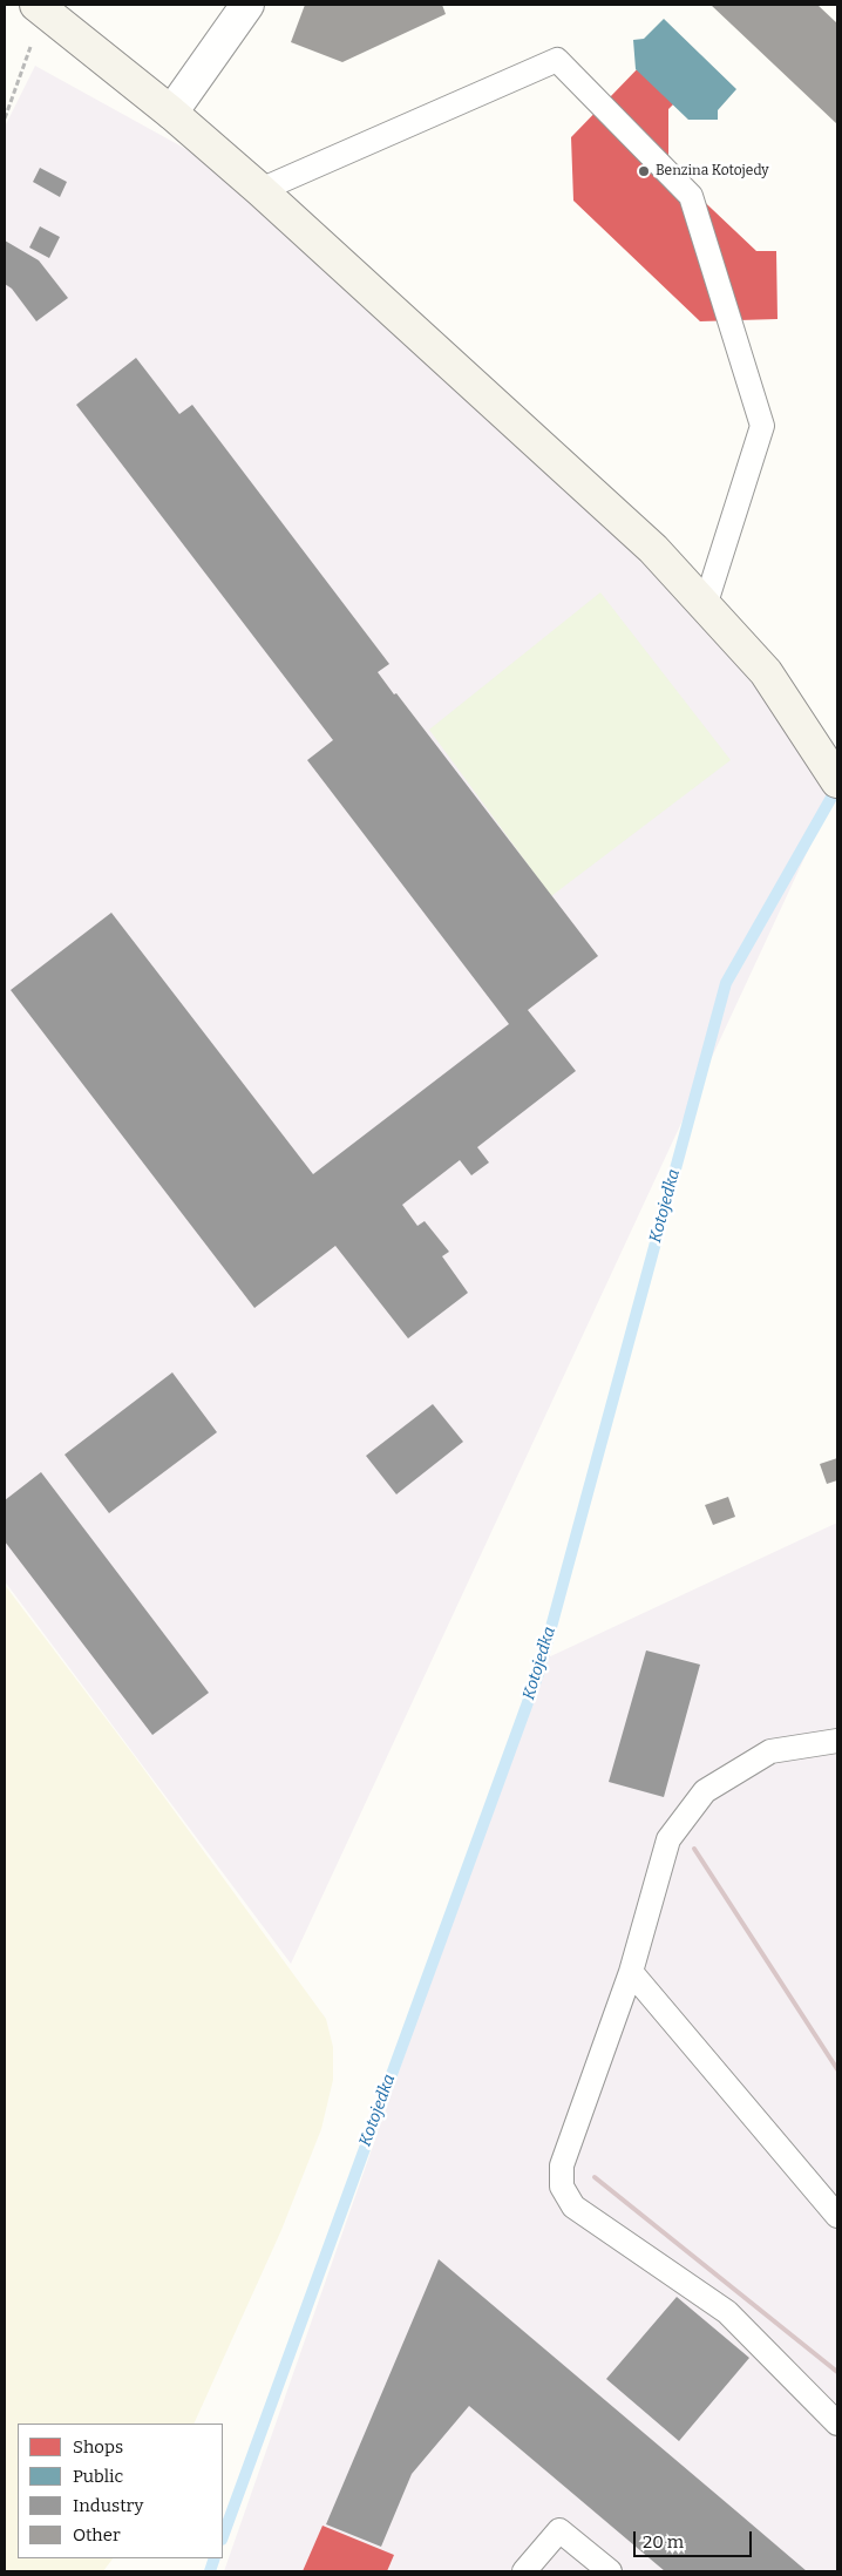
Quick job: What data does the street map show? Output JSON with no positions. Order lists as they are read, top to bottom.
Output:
{
  "water": ["Kotojedka"],
  "places": ["Benzina Kotojedy"],
  "legend": [
    "Shops",
    "Public",
    "Industry",
    "Other"
  ],
  "scale_bar": "20 m"
}
